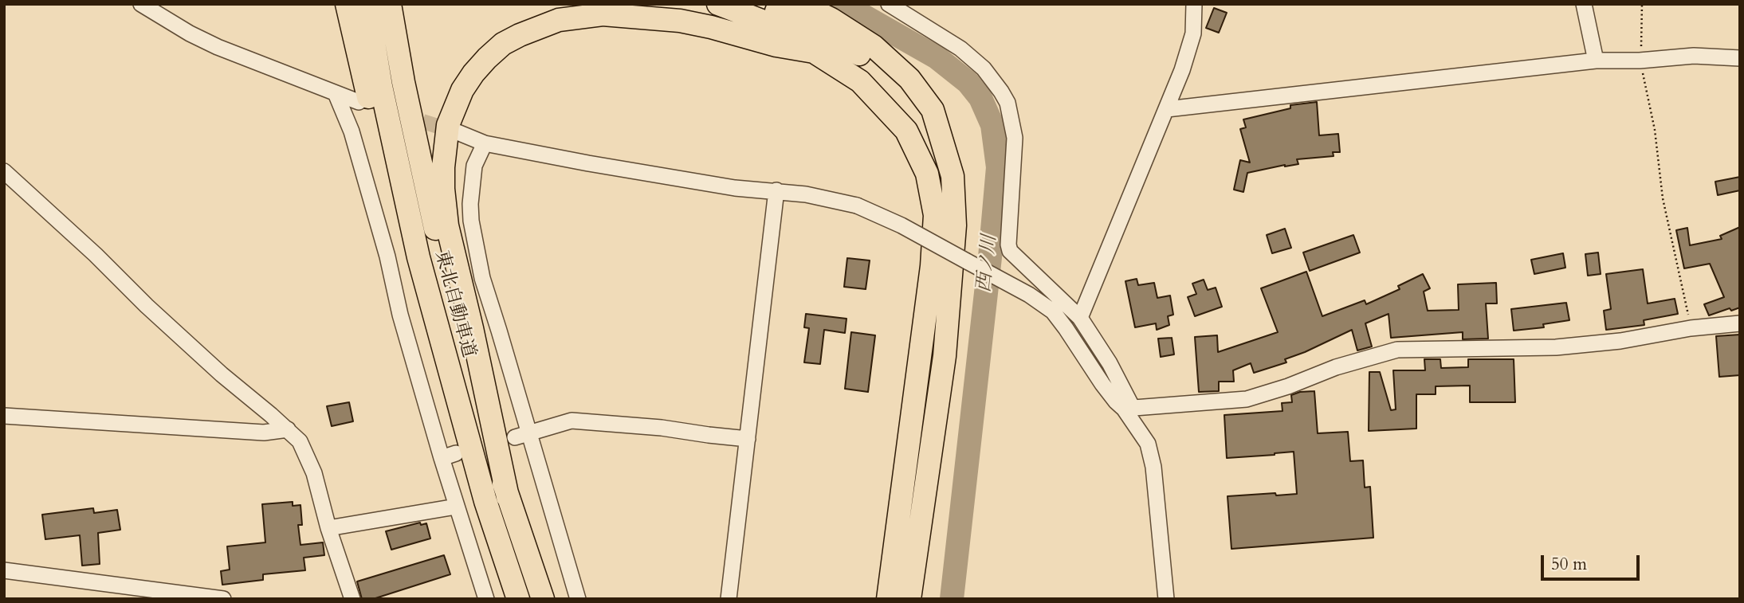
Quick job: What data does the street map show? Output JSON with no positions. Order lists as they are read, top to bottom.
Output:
{
  "streets": {
    "highway": ["東北自動車道"]
  },
  "water": ["西ノ川"],
  "scale_bar": "50 m"
}
